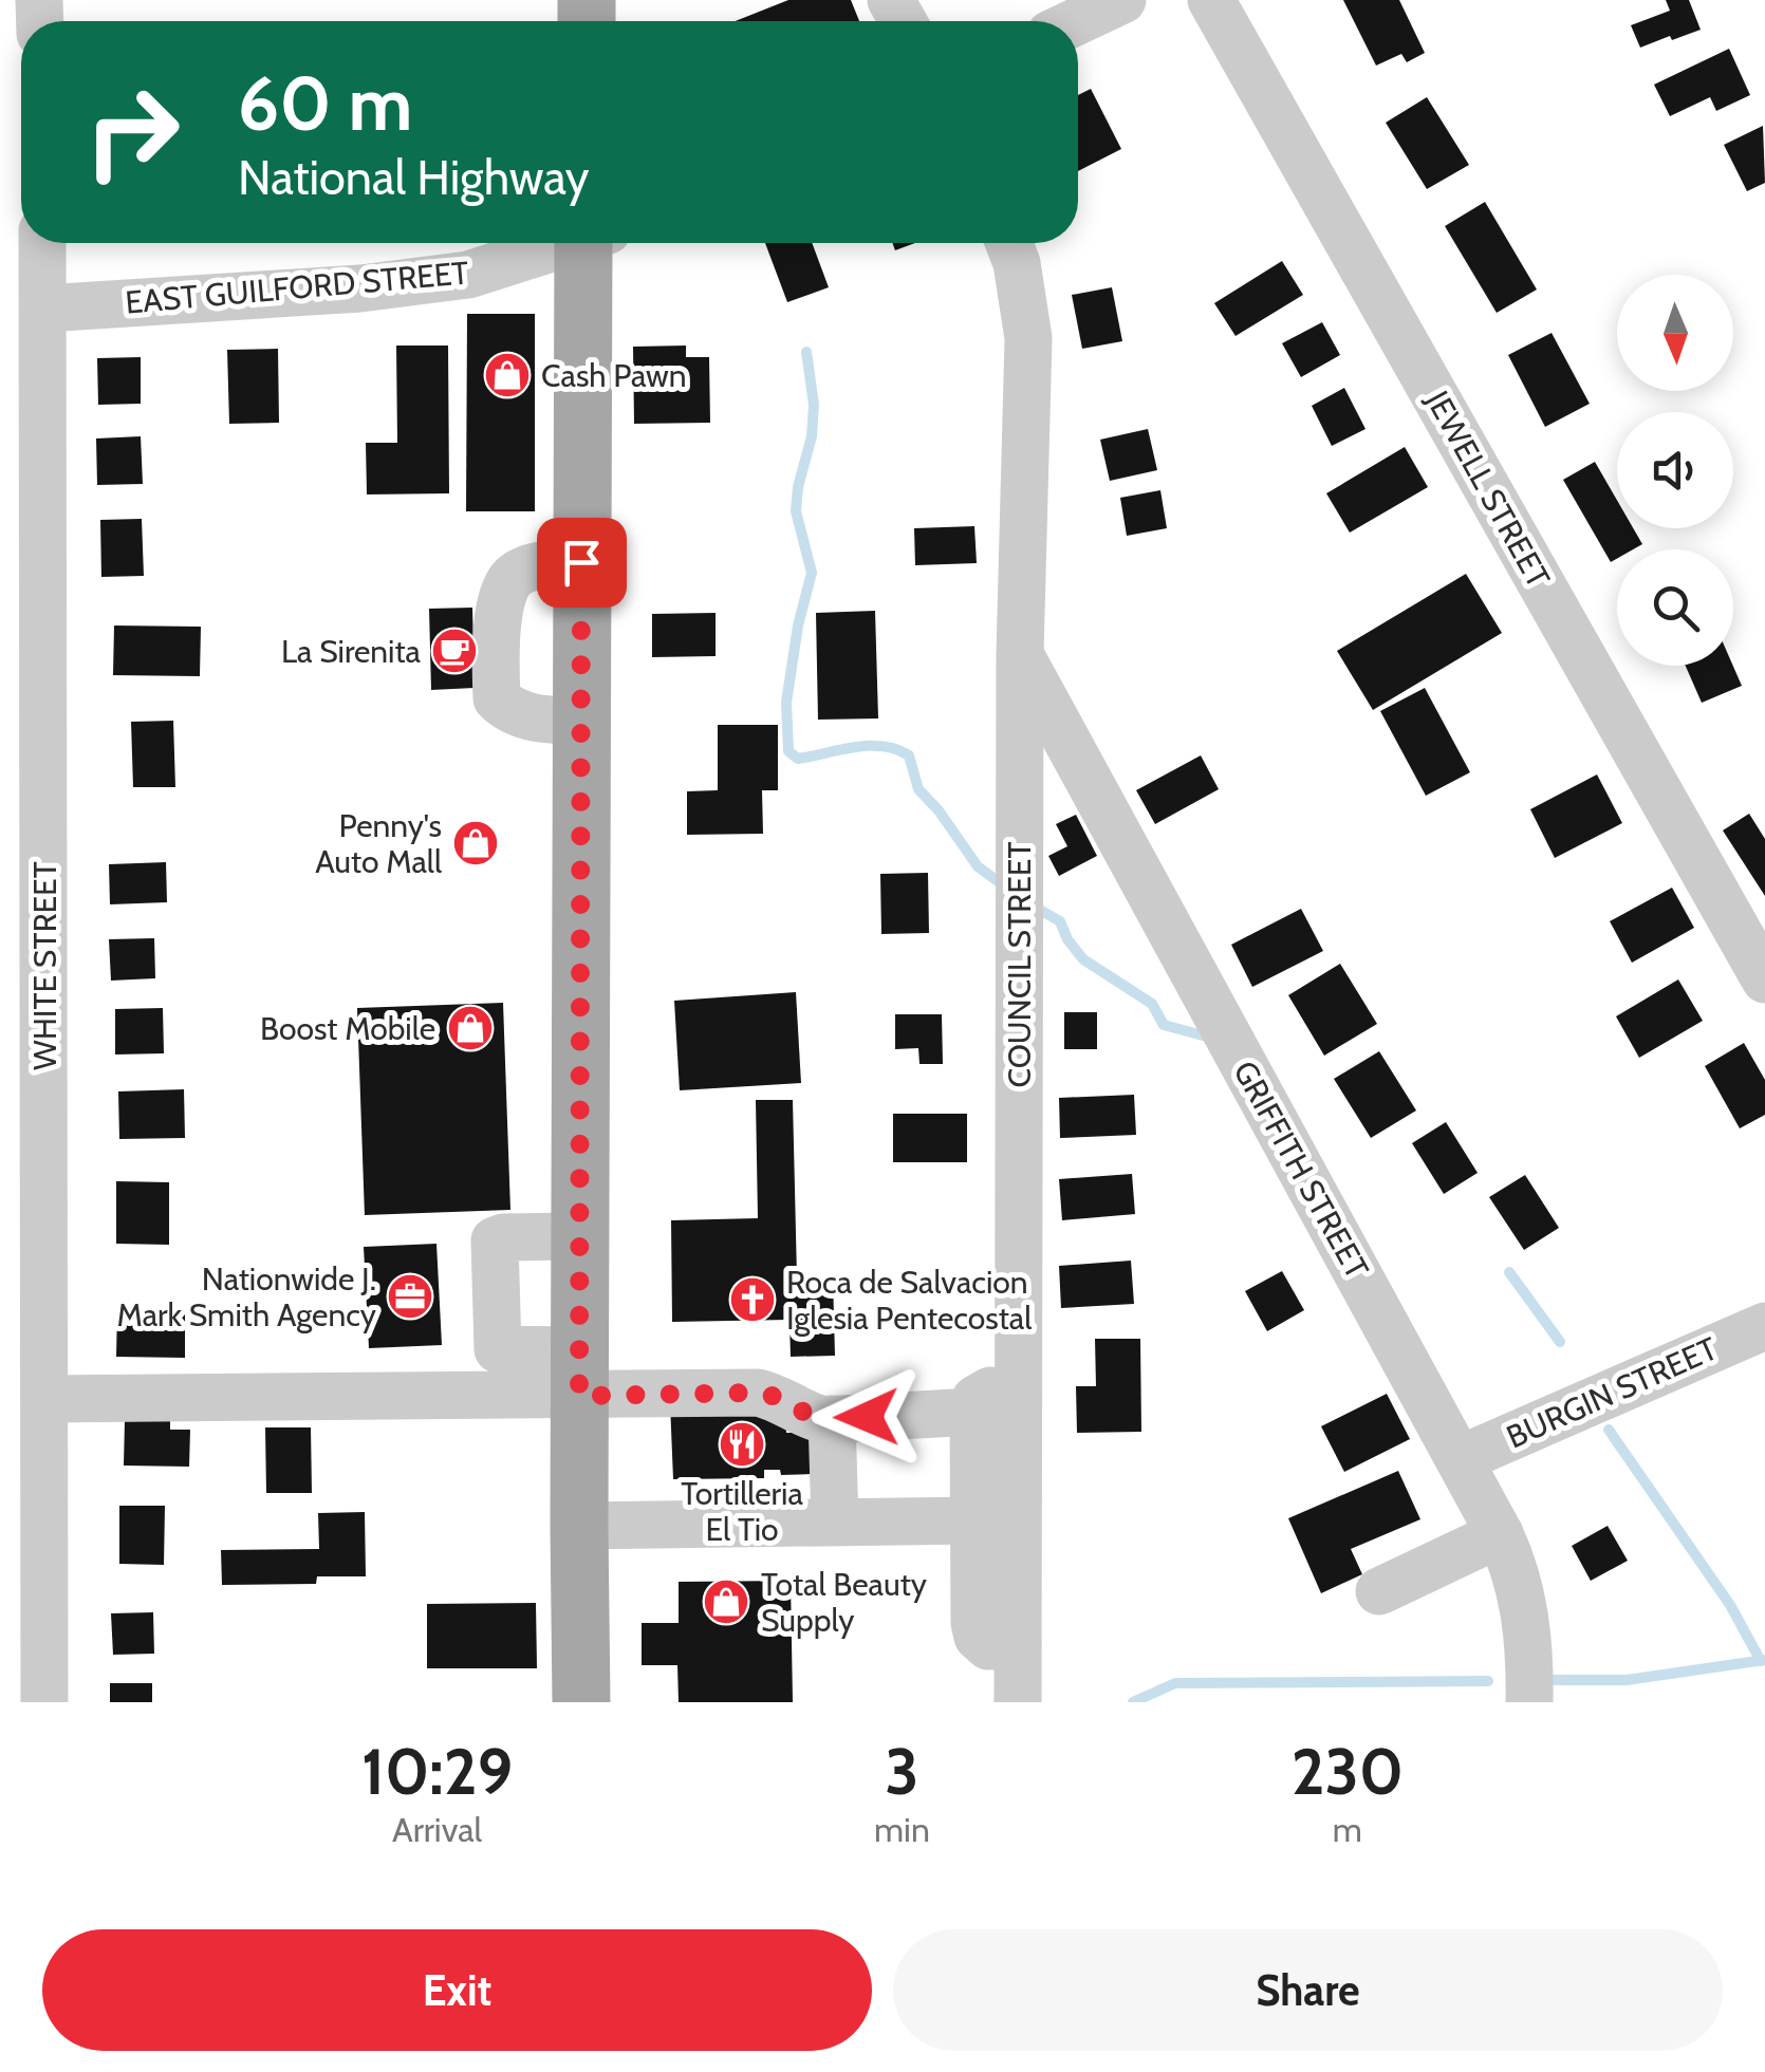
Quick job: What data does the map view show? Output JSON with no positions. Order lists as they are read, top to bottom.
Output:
{
  "streets": {
    "street": [
      "EAST GUILFORD STREET",
      "JEWELL STREET",
      "COUNCIL STREET",
      "WHITE STREET",
      "GRIFFITH STREET",
      "BURGIN STREET"
    ]
  },
  "crossings": [
    ["EAST GUILFORD STREET", "WHITE STREET"],
    ["COUNCIL STREET", "GRIFFITH STREET"],
    ["GRIFFITH STREET", "BURGIN STREET"]
  ],
  "places": {
    "shop": [
      "Cash Pawn",
      "Penny's Auto Mall",
      "Boost Mobile",
      "Total Beauty Supply"
    ],
    "cafe": ["La Sirenita"],
    "office": ["Nationwide J. Mark Smith Agency"],
    "church": ["Roca de Salvacion Iglesia Pentecostal"],
    "restaurant": ["Tortilleria El Tio"]
  },
  "north": "bottom",
  "page": {
    "turn": ["60 m", "National Highway"],
    "eta": [
      "10:29",
      "Arrival",
      "3",
      "min",
      "230",
      "m"
    ],
    "buttons": ["Exit", "Share"]
  }
}
